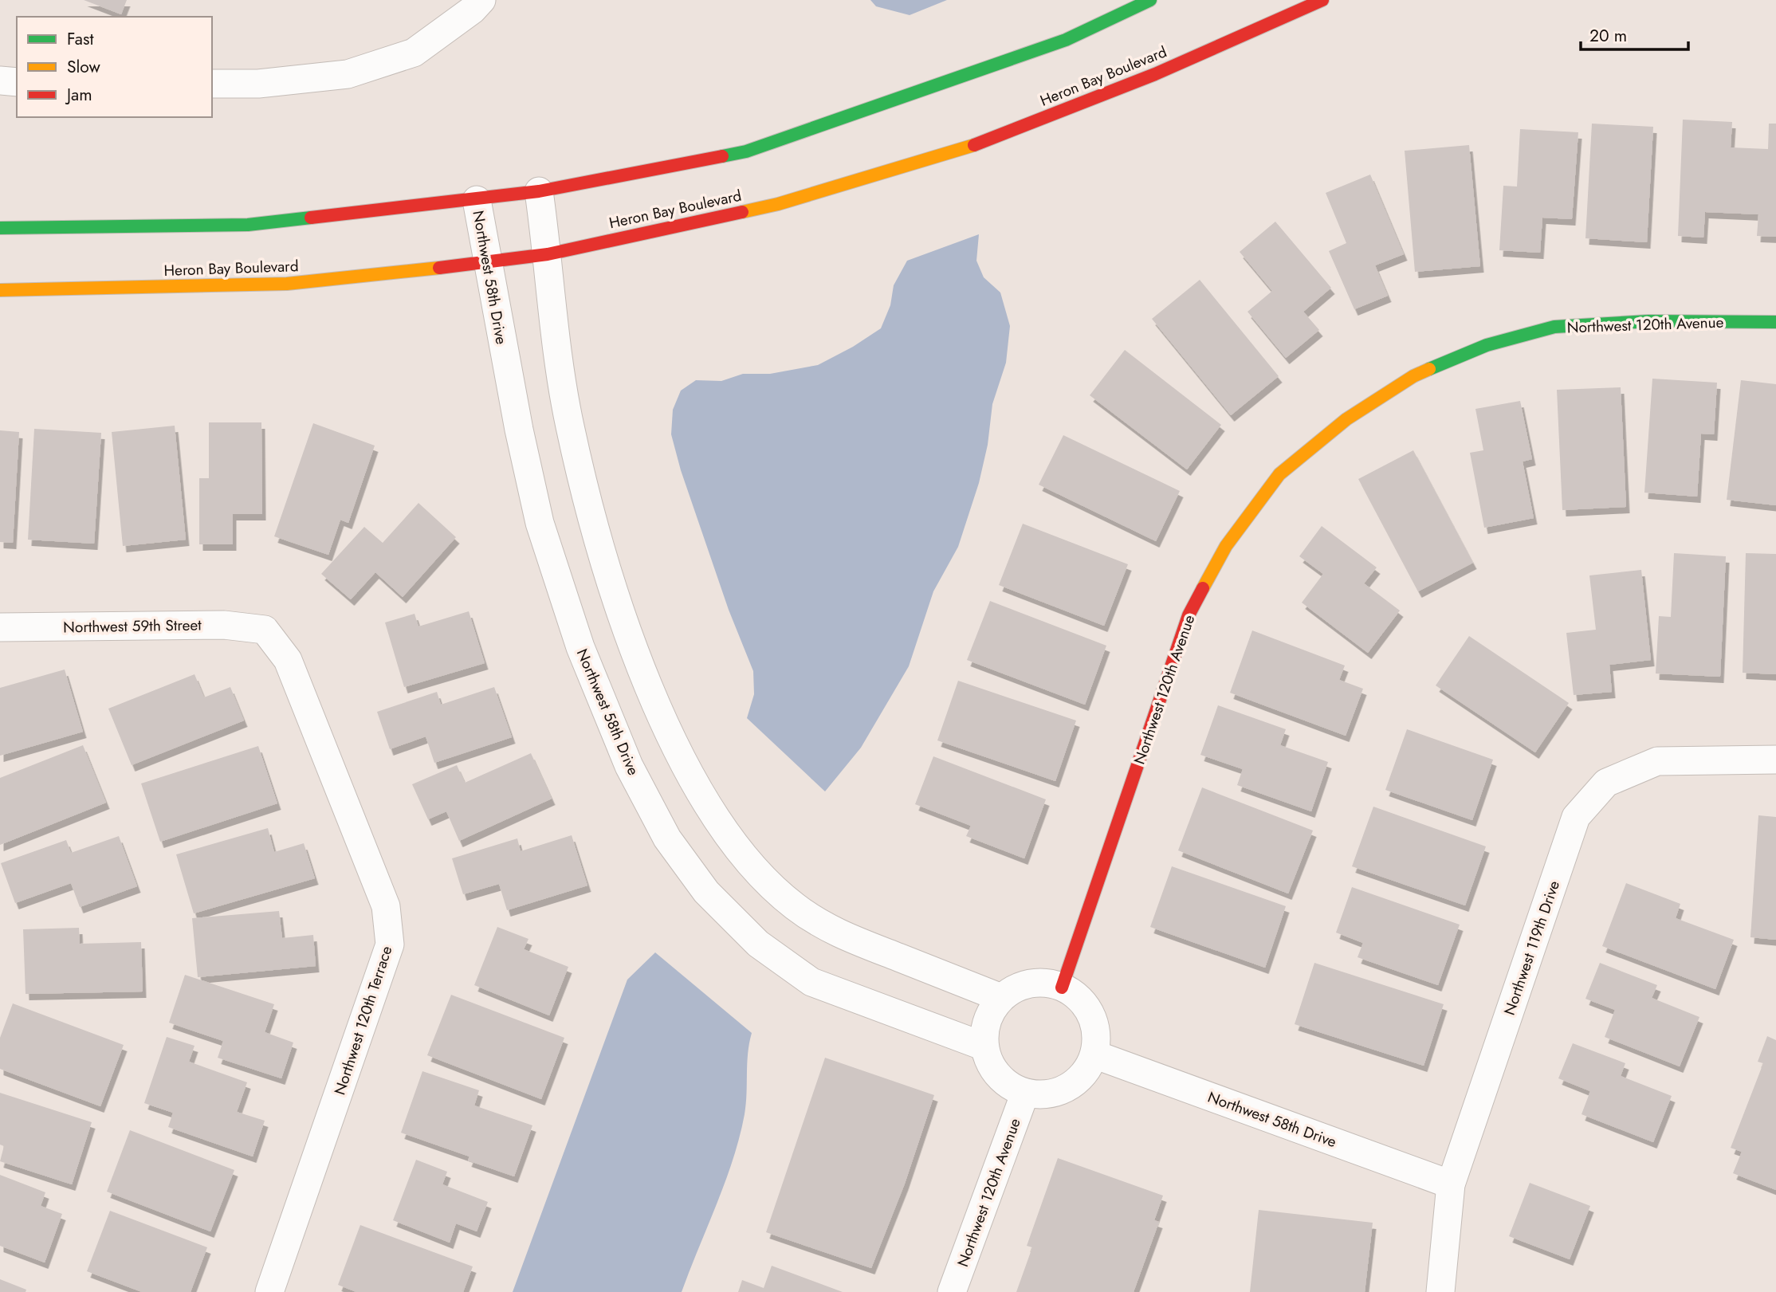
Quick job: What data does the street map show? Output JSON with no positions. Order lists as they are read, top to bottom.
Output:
{
  "streets": {
    "street": [
      "Heron Bay Boulevard",
      "Northwest 58th Drive",
      "Northwest 120th Avenue",
      "Northwest 59th Street",
      "Northwest 119th Drive",
      "Northwest 120th Terrace"
    ]
  },
  "crossings": [
    ["Heron Bay Boulevard", "Northwest 58th Drive"],
    ["Northwest 58th Drive", "Northwest 120th Avenue"],
    ["Northwest 58th Drive", "Northwest 119th Drive"],
    ["Northwest 59th Street", "Northwest 120th Terrace"]
  ],
  "legend": ["Fast", "Slow", "Jam"],
  "scale_bar": "20 m"
}
